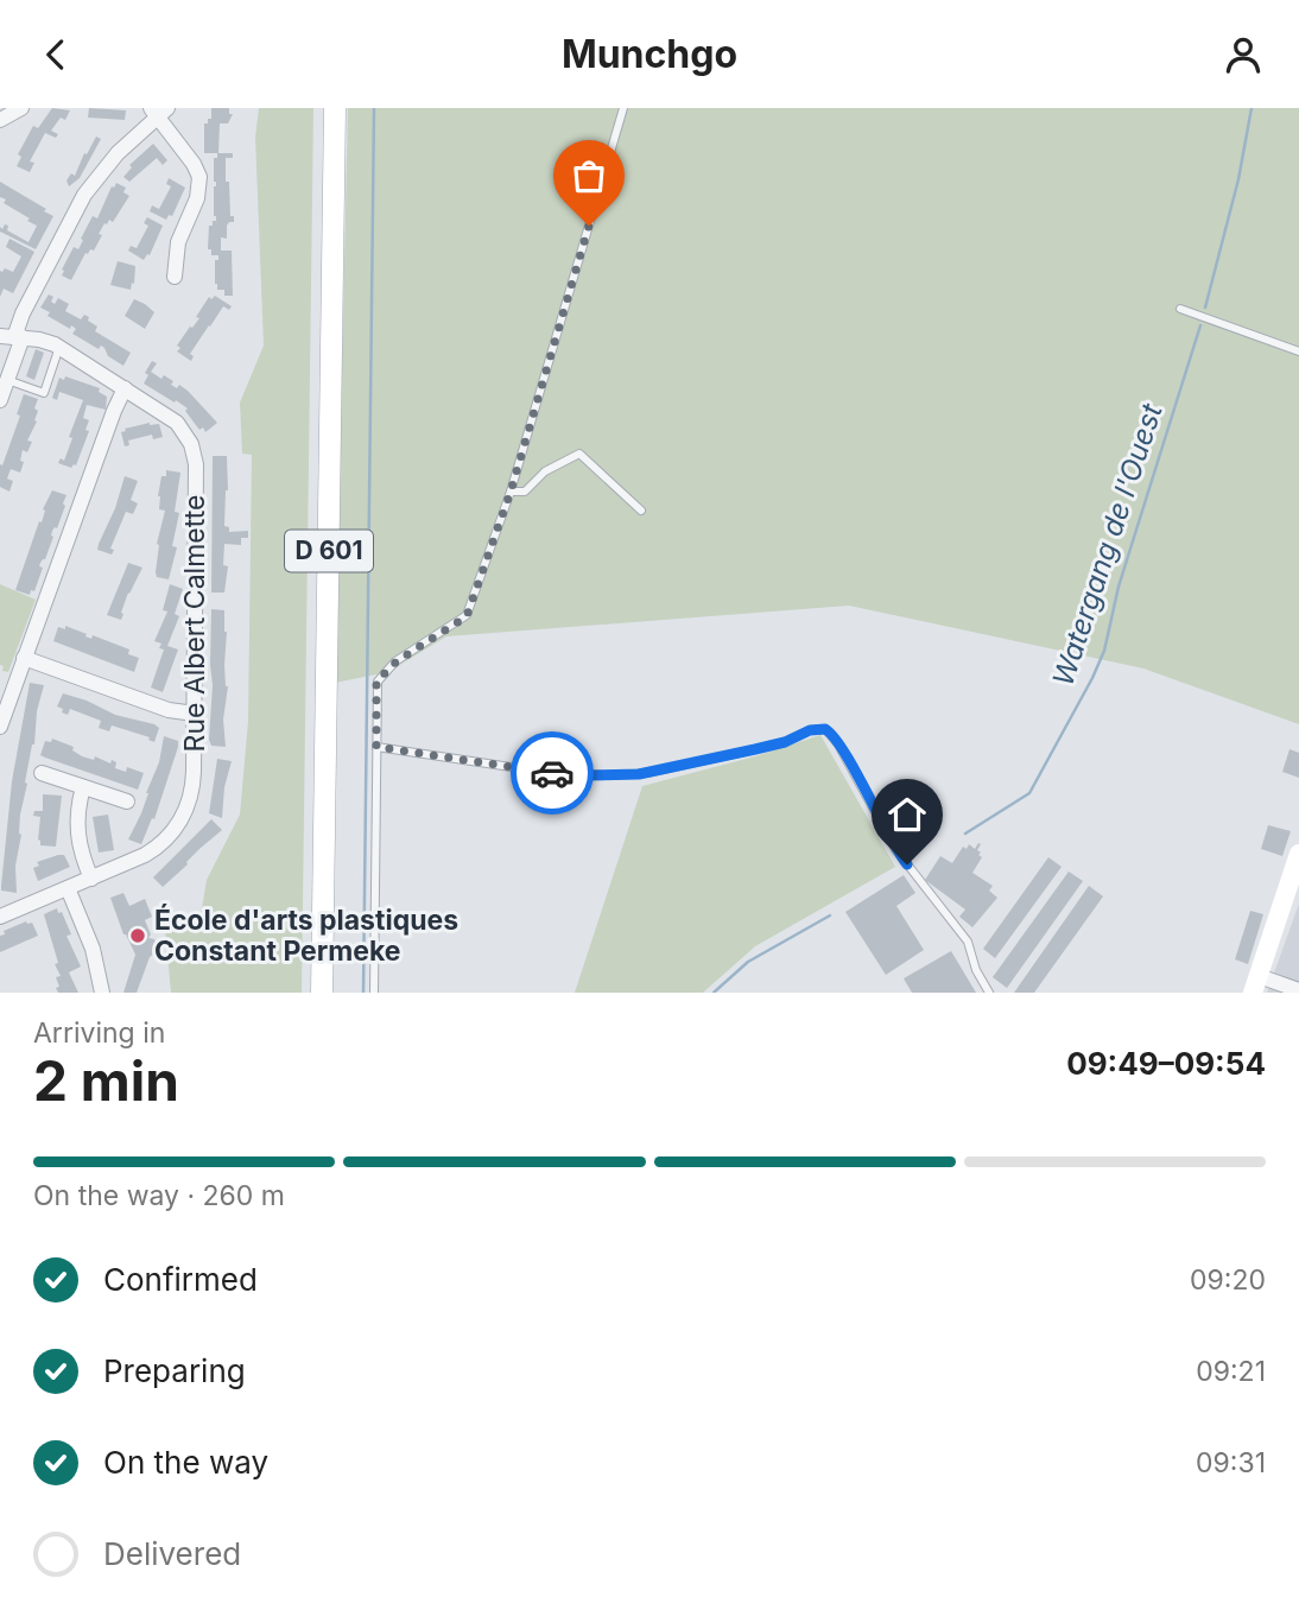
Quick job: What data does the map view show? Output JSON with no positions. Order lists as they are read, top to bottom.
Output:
{
  "streets": {
    "main road": ["D 601"],
    "street": ["Rue Albert Calmette"]
  },
  "water": ["Watergang de l'Ouest"],
  "places": ["École d'arts plastiques Constant Permeke"],
  "page": {
    "header": "Munchgo",
    "heading": ["2 min", "Arriving in", "09:49–09:54"],
    "bar": "On the way · 260 m",
    "list": [
      ["Confirmed", "09:20"],
      ["Preparing", "09:21"],
      ["On the way", "09:31"],
      "Delivered"
    ]
  }
}
